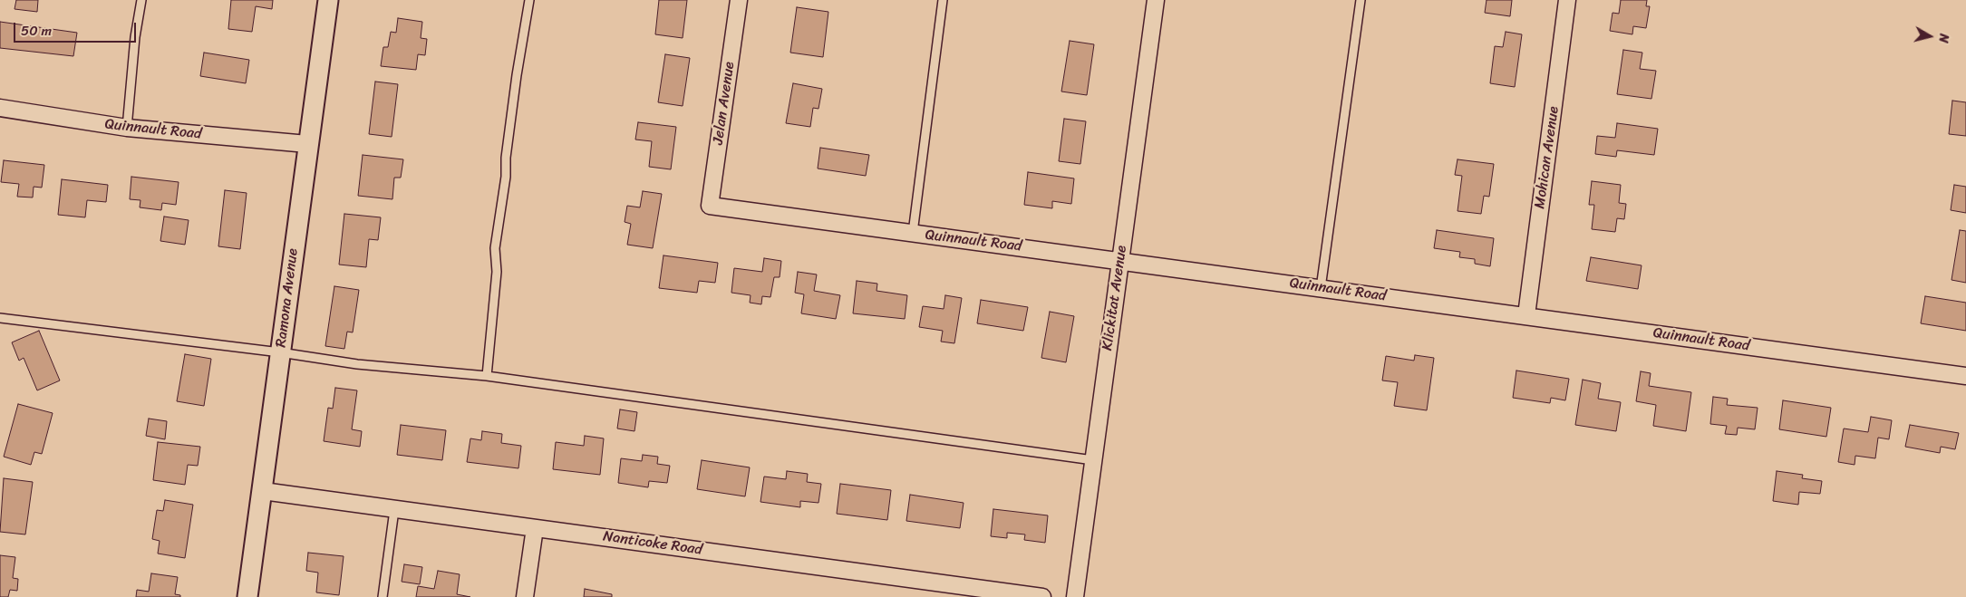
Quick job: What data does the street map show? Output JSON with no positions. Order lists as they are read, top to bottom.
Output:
{
  "streets": {
    "street": [
      "Jelan Avenue",
      "Quinnault Road",
      "Mohican Avenue",
      "Ramona Avenue",
      "Klickitat Avenue",
      "Nanticoke Road"
    ]
  },
  "crossings": [
    ["Jelan Avenue", "Quinnault Road"],
    ["Quinnault Road", "Mohican Avenue"],
    ["Quinnault Road", "Ramona Avenue"],
    ["Quinnault Road", "Klickitat Avenue"],
    ["Ramona Avenue", "Nanticoke Road"]
  ],
  "scale_bar": "50 m",
  "north": "right"
}
